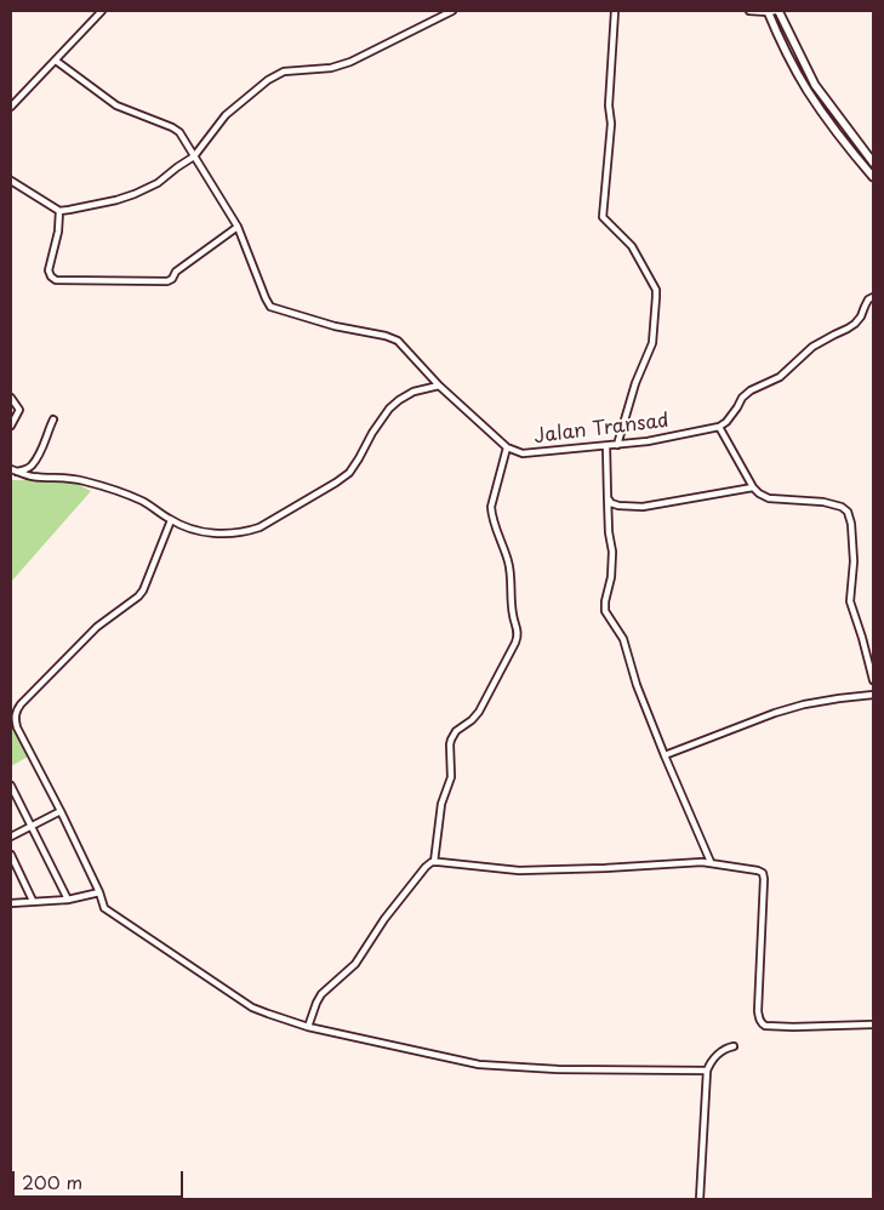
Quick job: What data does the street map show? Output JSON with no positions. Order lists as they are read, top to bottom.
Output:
{
  "streets": {
    "street": ["Jalan Transad"]
  },
  "scale_bar": "200 m"
}
